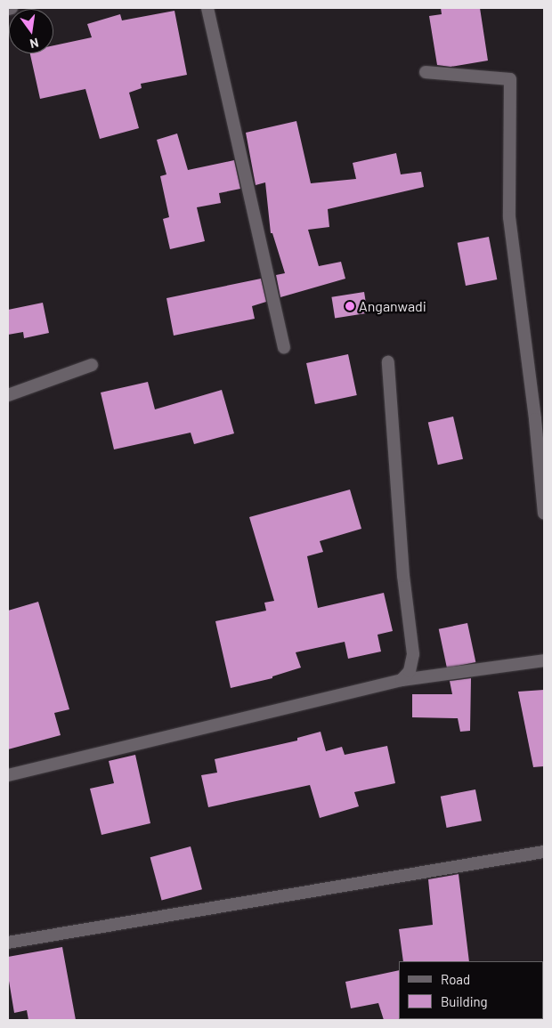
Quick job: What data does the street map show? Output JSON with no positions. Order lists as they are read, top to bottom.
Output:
{
  "places": ["Anganwadi"],
  "legend": ["Road", "Building"],
  "north": "bottom"
}
